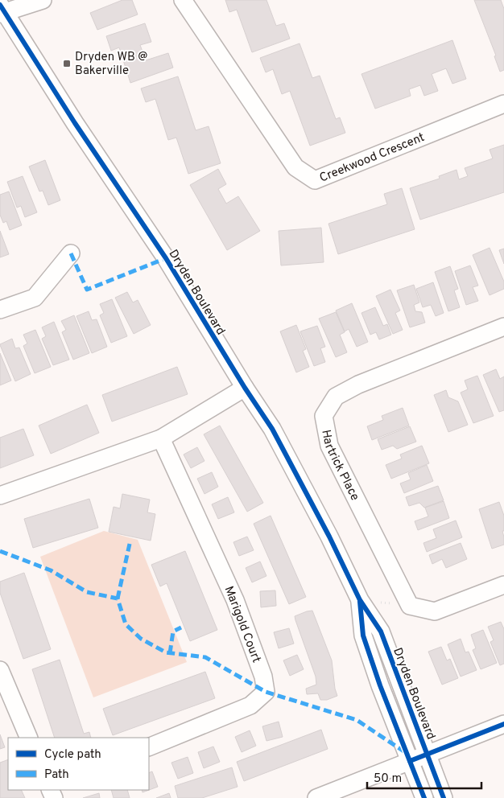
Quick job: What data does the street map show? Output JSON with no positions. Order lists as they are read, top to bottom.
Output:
{
  "streets": {
    "street": [
      "Creekwood Crescent",
      "Dryden Boulevard",
      "Hartrick Place",
      "Marigold Court"
    ]
  },
  "places": {
    "transit": ["Dryden WB @ Bakerville"]
  },
  "legend": ["Cycle path", "Path"],
  "scale_bar": "50 m"
}
